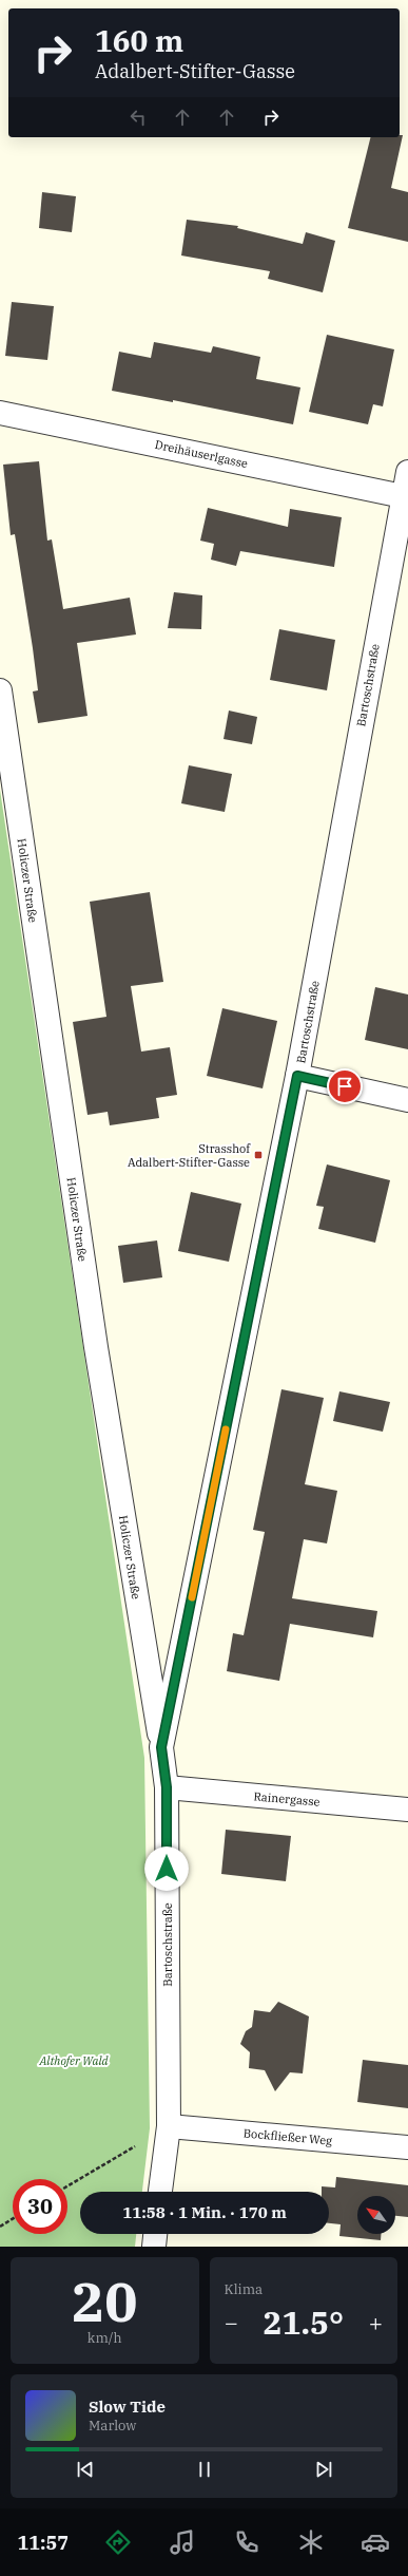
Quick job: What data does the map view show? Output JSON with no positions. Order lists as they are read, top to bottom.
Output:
{
  "streets": {
    "street": [
      "Dreihäuserlgasse",
      "Bartoschstraße",
      "Holiczer Straße",
      "Rainergasse",
      "Bockfließer Weg"
    ]
  },
  "crossings": [
    ["Dreihäuserlgasse", "Bartoschstraße"],
    ["Bartoschstraße", "Holiczer Straße"],
    ["Bartoschstraße", "Rainergasse"],
    ["Bartoschstraße", "Bockfließer Weg"]
  ],
  "parks": ["Althofer Wald"],
  "places": {
    "transit": ["Strasshof Adalbert-Stifter-Gasse"]
  },
  "north": "top left",
  "page": {
    "turn": ["160 m", "Adalbert-Stifter-Gasse"],
    "limit": "30",
    "trip": "11:58 · 1 Min. · 170 m",
    "tile": [
      ["20", "km/h"],
      "Klima"
    ],
    "heat": ["−", "21.5°", "+"],
    "song": ["Slow Tide", "Marlow"],
    "tabs": "11:57"
  }
}
